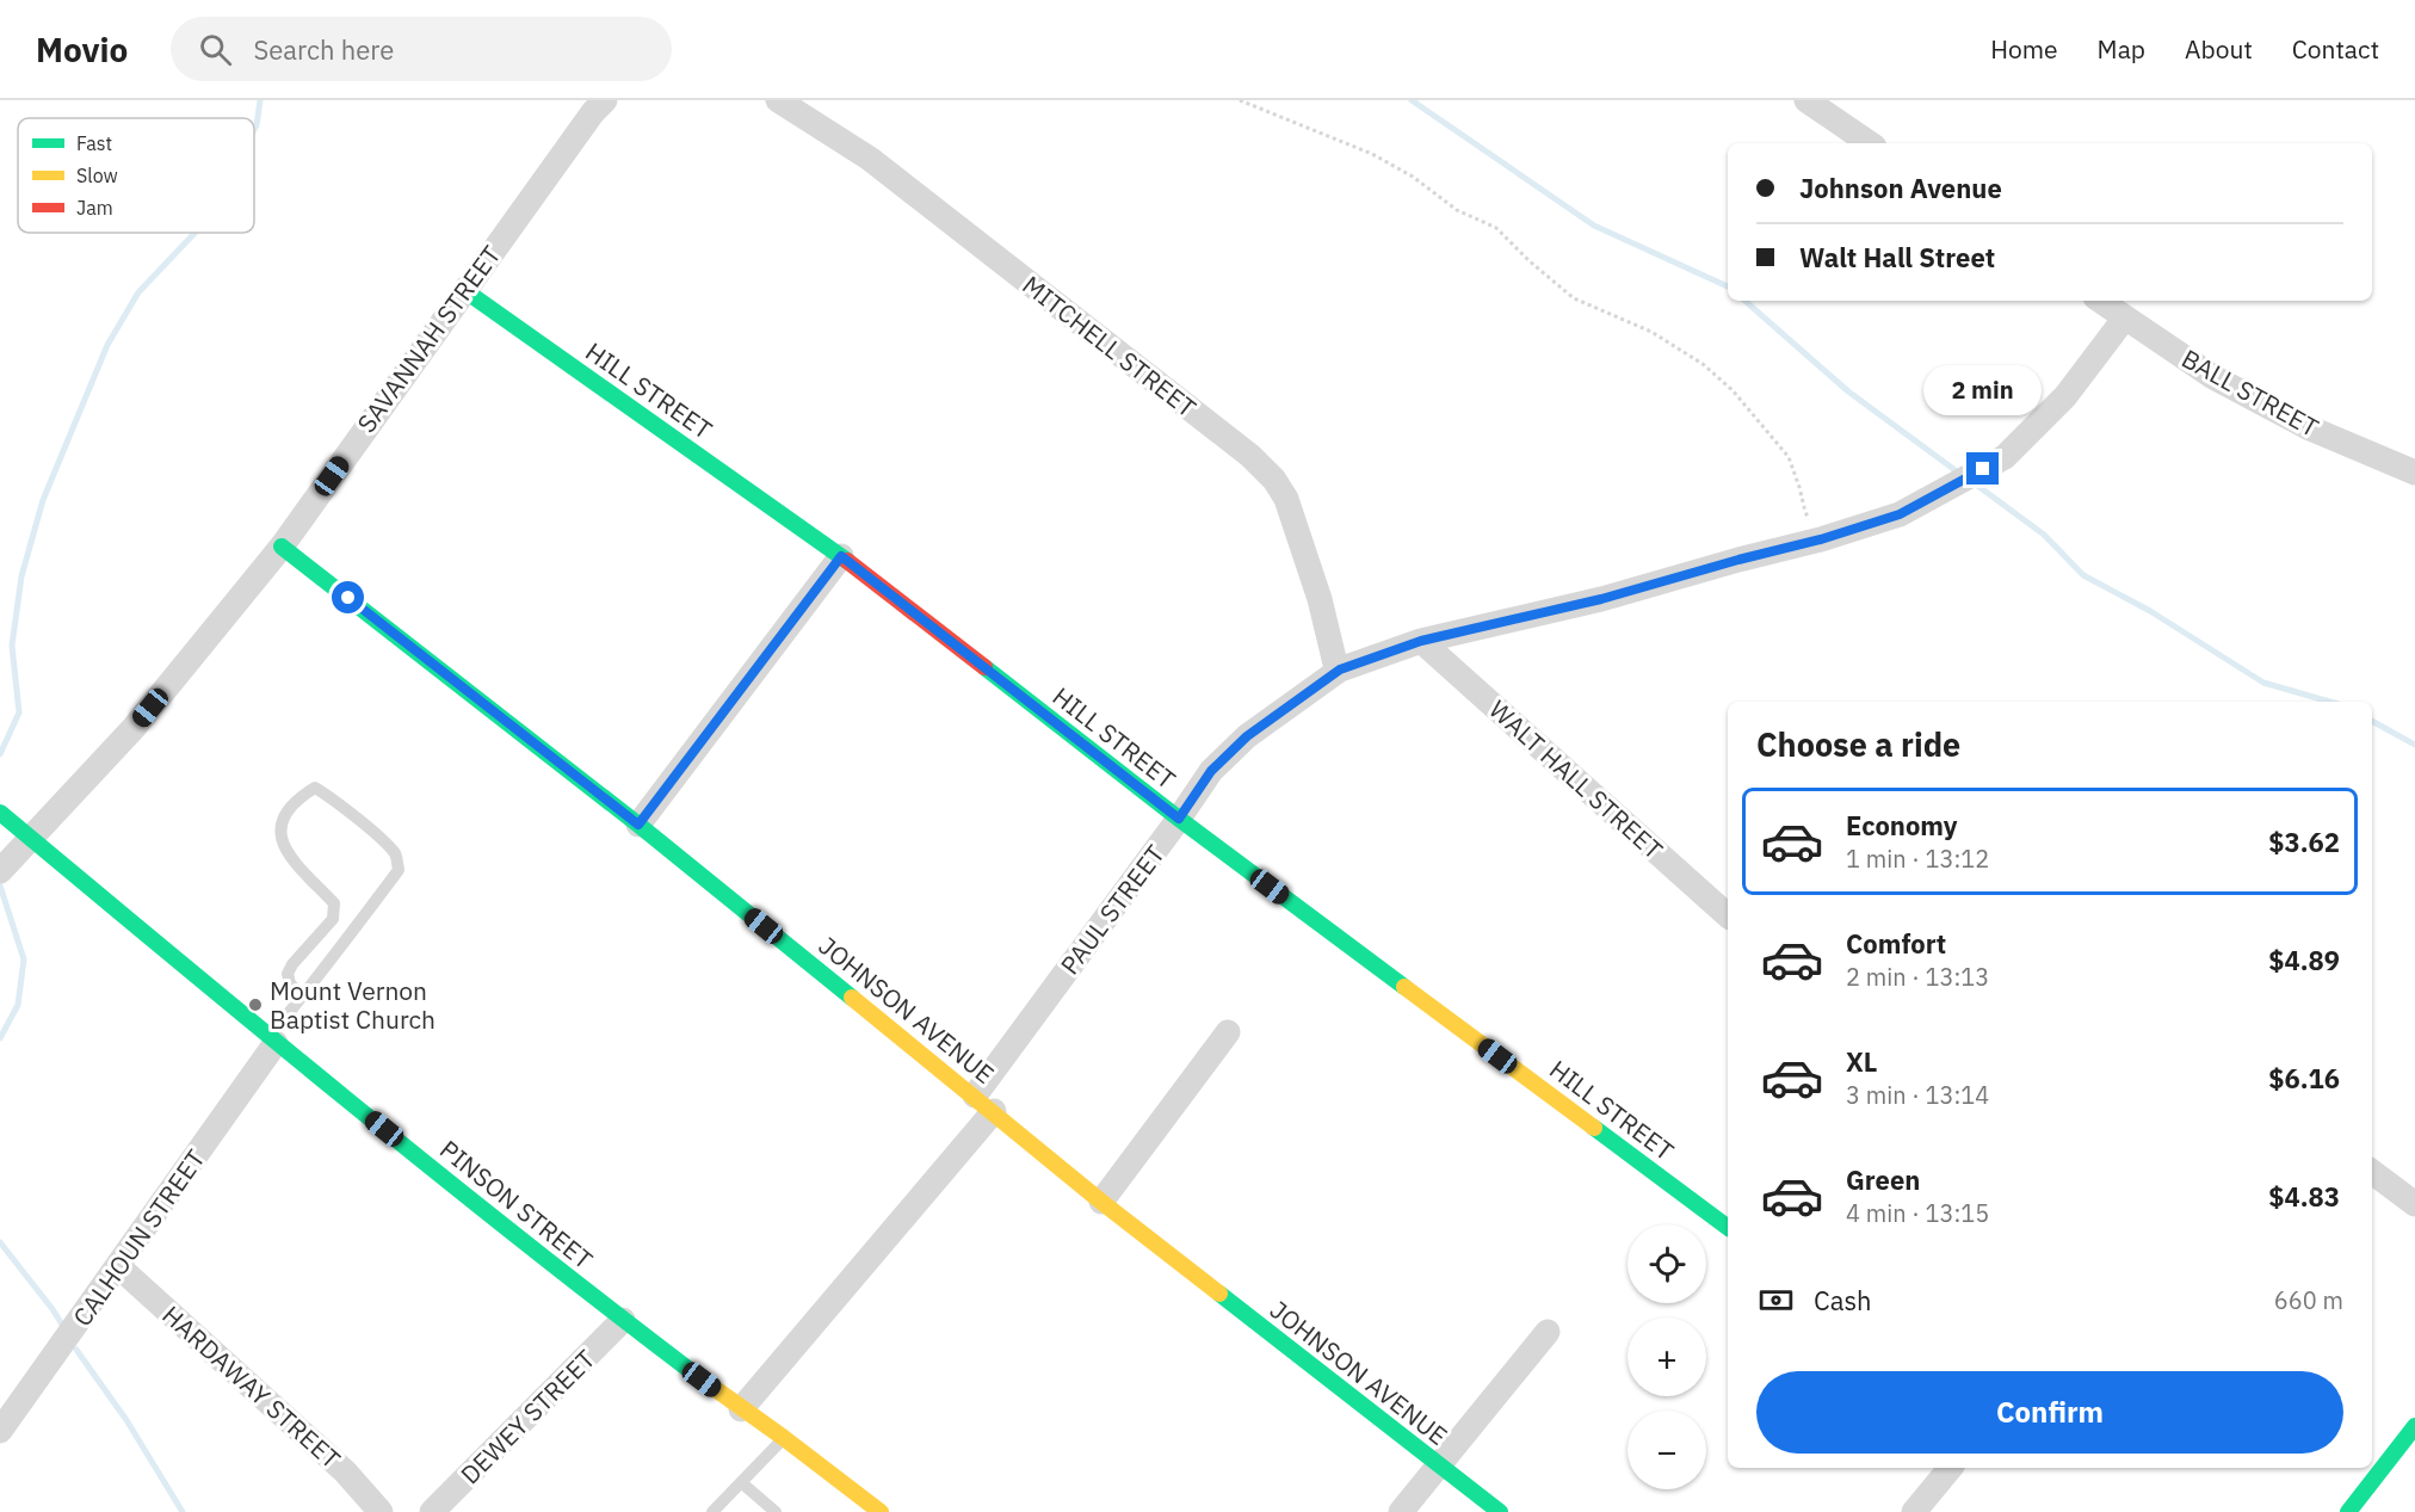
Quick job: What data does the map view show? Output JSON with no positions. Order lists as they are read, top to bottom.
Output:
{
  "streets": {
    "street": [
      "SAVANNAH STREET",
      "MITCHELL STREET",
      "HILL STREET",
      "BALL STREET",
      "WALT HALL STREET",
      "PAUL STREET",
      "JOHNSON AVENUE",
      "PINSON STREET",
      "CALHOUN STREET",
      "HARDAWAY STREET",
      "DEWEY STREET"
    ]
  },
  "crossings": [
    ["SAVANNAH STREET", "HILL STREET"],
    ["SAVANNAH STREET", "JOHNSON AVENUE"],
    ["SAVANNAH STREET", "PINSON STREET"],
    ["MITCHELL STREET", "PAUL STREET"],
    ["HILL STREET", "PAUL STREET"],
    ["WALT HALL STREET", "PAUL STREET"],
    ["PAUL STREET", "JOHNSON AVENUE"],
    ["PAUL STREET", "PINSON STREET"],
    ["PINSON STREET", "CALHOUN STREET"],
    ["PINSON STREET", "DEWEY STREET"],
    ["CALHOUN STREET", "HARDAWAY STREET"]
  ],
  "places": ["Mount Vernon Baptist Church"],
  "legend": ["Fast", "Slow", "Jam"],
  "page": {
    "header": "Movio",
    "search": "Search here",
    "nav": [
      "Home",
      "Map",
      "About",
      "Contact"
    ],
    "banner": ["Johnson Avenue", "Walt Hall Street"],
    "bubble": "2 min",
    "heading": "Choose a ride",
    "list": [
      {
        "name": "Economy",
        "note": "1 min · 13:12",
        "value": "$3.62"
      },
      {
        "name": "Comfort",
        "note": "2 min · 13:13",
        "value": "$4.89"
      },
      {
        "name": "XL",
        "note": "3 min · 13:14",
        "value": "$6.16"
      },
      {
        "name": "Green",
        "note": "4 min · 13:15",
        "value": "$4.83"
      }
    ],
    "map_buttons": ["+", "−"],
    "pay": ["Cash", "660 m"],
    "buttons": "Confirm"
  }
}
